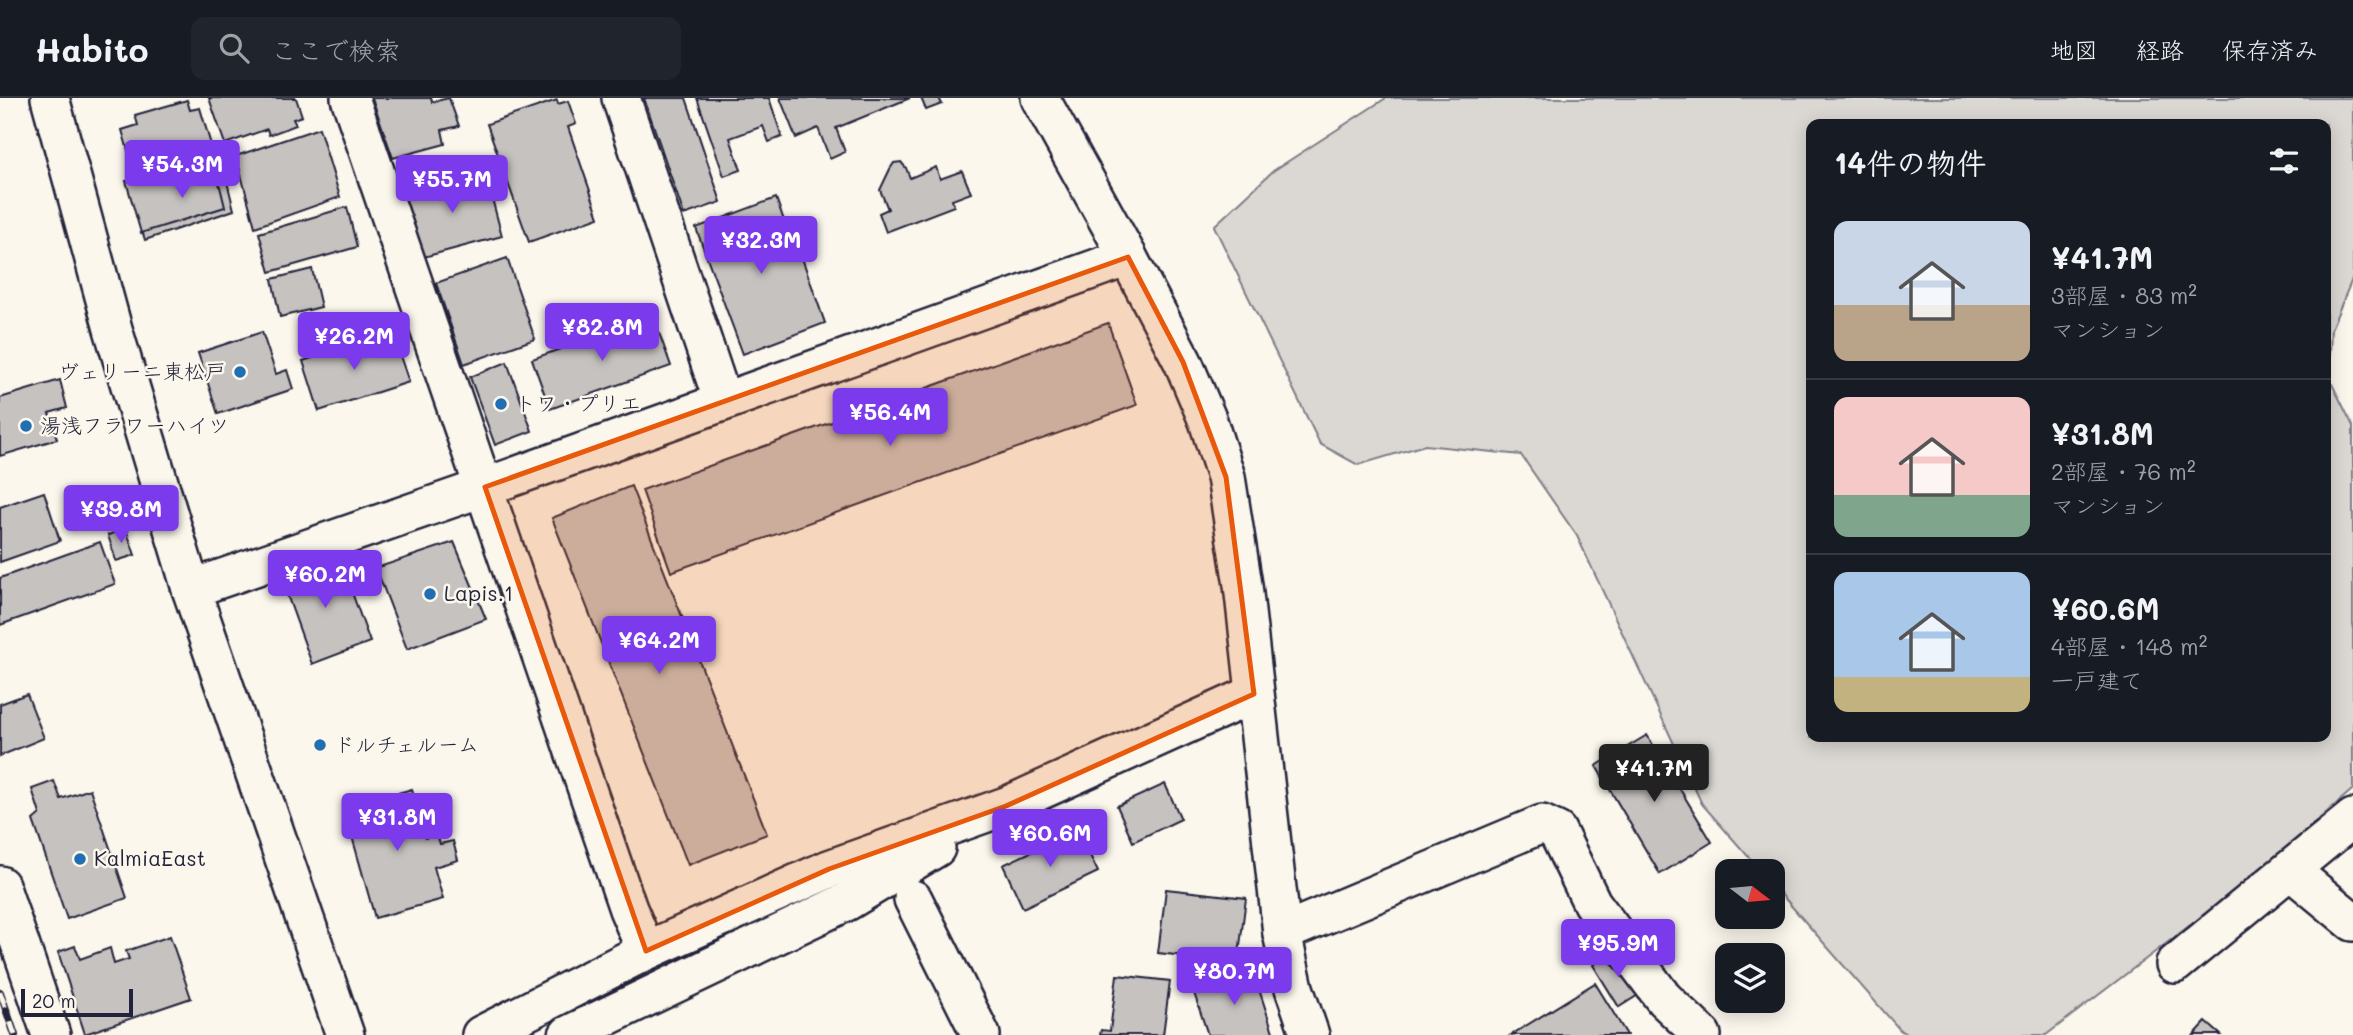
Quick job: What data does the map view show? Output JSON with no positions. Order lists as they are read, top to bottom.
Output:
{
  "places": [
    "ヴェリーニ東松戸",
    "トワ・プリエ",
    "湯浅フラワーハイツ",
    "Lapis.1",
    "ドルチェルーム",
    "KalmiaEast"
  ],
  "scale_bar": "20 m",
  "north": "right",
  "page": {
    "header": "Habito",
    "search": "ここで検索",
    "nav": ["地図", "経路", "保存済み"],
    "heading": "14件の物件",
    "price": [
      "¥54.3M",
      "¥55.7M",
      "¥32.3M",
      "¥82.8M",
      "¥26.2M",
      "¥56.4M",
      "¥39.8M",
      "¥60.2M",
      "¥64.2M",
      "¥41.7M",
      "¥31.8M",
      "¥60.6M",
      "¥95.9M",
      "¥80.7M"
    ],
    "list": [
      {
        "name": "¥41.7M",
        "note": "3部屋 · 83 m² · マンション"
      },
      {
        "name": "¥31.8M",
        "note": "2部屋 · 76 m² · マンション"
      },
      {
        "name": "¥60.6M",
        "note": "4部屋 · 148 m² · 一戸建て"
      }
    ],
    "scale": "20 m"
  }
}
